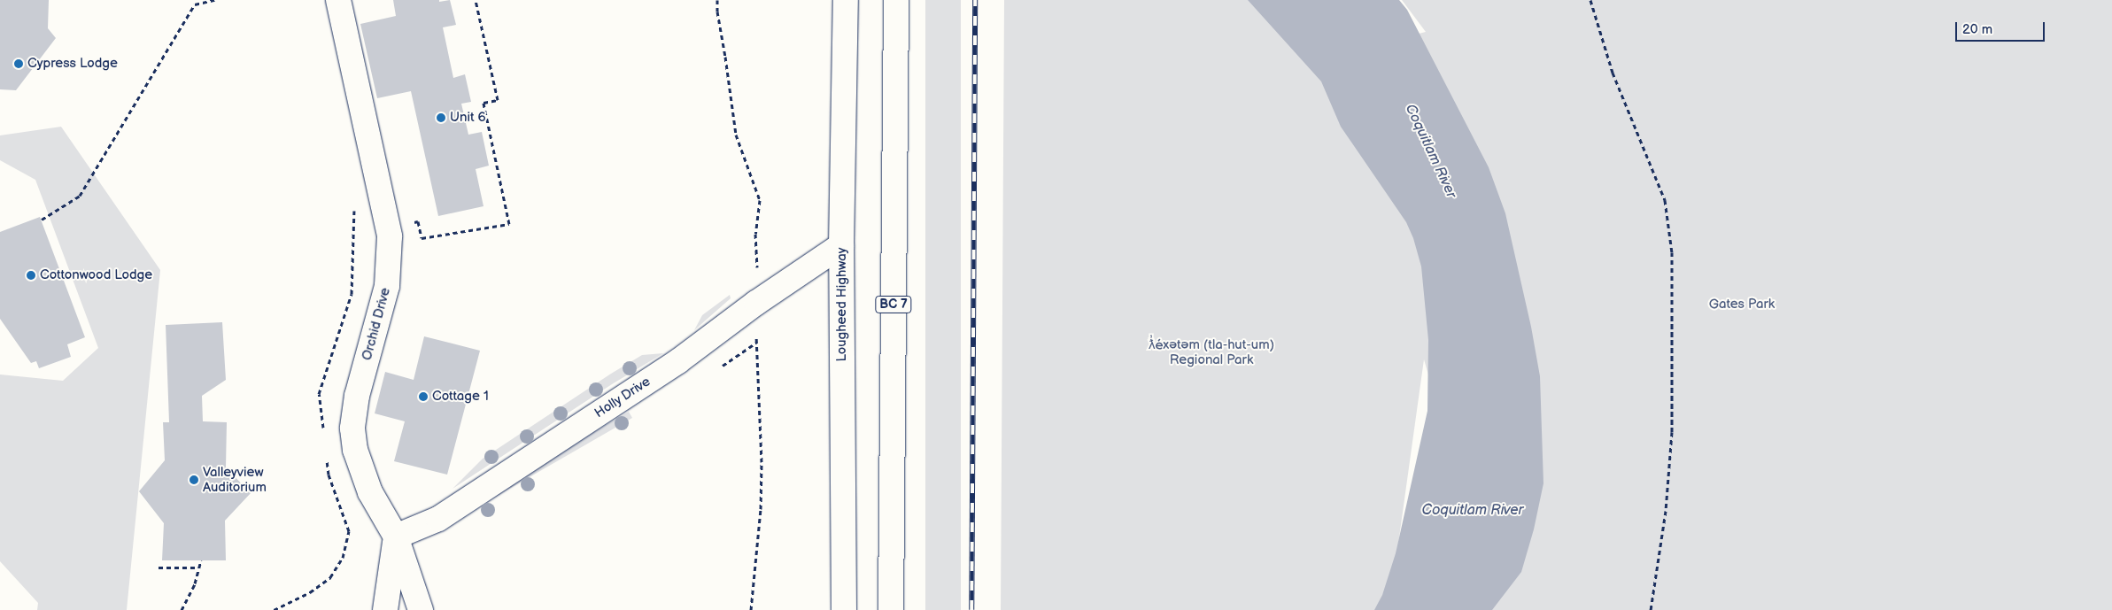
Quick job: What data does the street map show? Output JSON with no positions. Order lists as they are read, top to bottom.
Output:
{
  "streets": {
    "street": [
      "Lougheed Highway",
      "BC 7",
      "Orchid Drive",
      "Holly Drive"
    ]
  },
  "crossings": [
    ["Lougheed Highway", "Holly Drive"],
    ["Orchid Drive", "Holly Drive"]
  ],
  "water": ["Coquitlam River"],
  "parks": ["Gates Park", "ƛ̓éxətəm (tla-hut-um) Regional Park"],
  "places": [
    "Cypress Lodge",
    "Unit 6",
    "Cottonwood Lodge",
    "Cottage 1",
    "Valleyview Auditorium"
  ],
  "scale_bar": "20 m"
}
